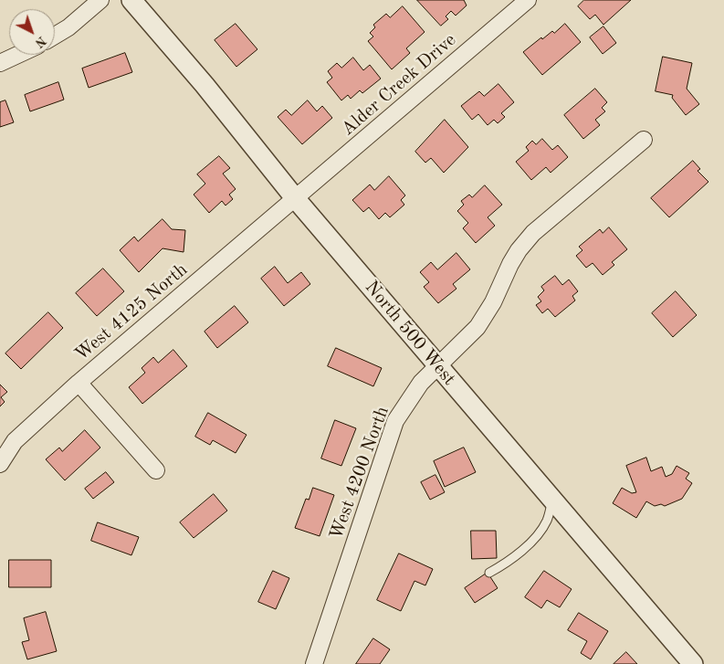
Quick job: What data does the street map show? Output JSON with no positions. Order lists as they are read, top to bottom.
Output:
{
  "streets": {
    "street": [
      "Alder Creek Drive",
      "West 4125 North",
      "North 500 West",
      "West 4200 North"
    ]
  },
  "crossings": [
    ["Alder Creek Drive", "West 4125 North"],
    ["Alder Creek Drive", "North 500 West"],
    ["West 4125 North", "North 500 West"],
    ["North 500 West", "West 4200 North"]
  ],
  "north": "bottom right"
}
